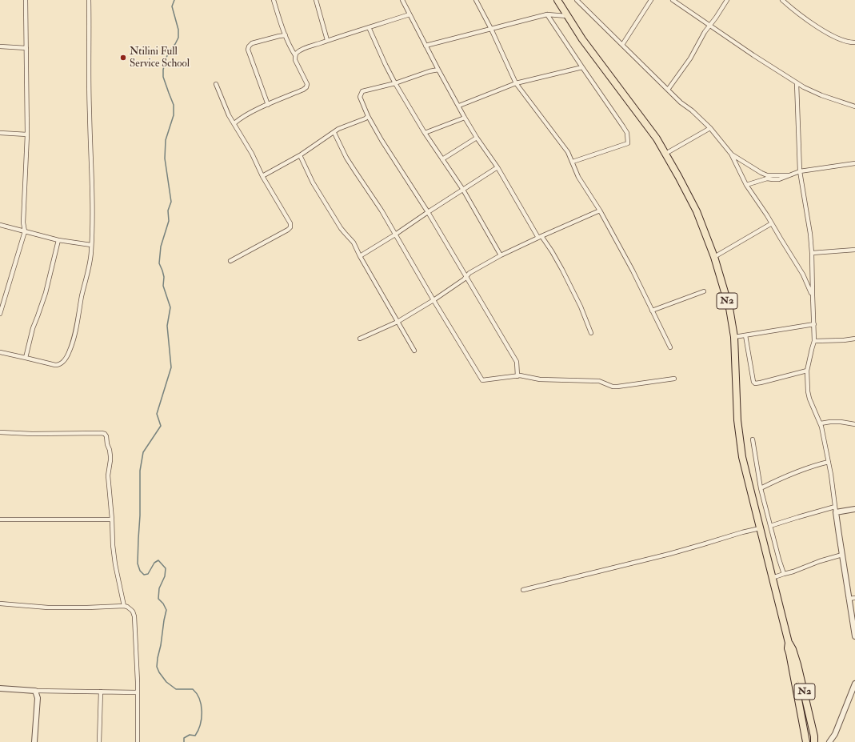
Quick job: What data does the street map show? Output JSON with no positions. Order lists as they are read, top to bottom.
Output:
{
  "streets": {
    "highway": ["N2"]
  },
  "places": ["Ntilini Full Service School"]
}
